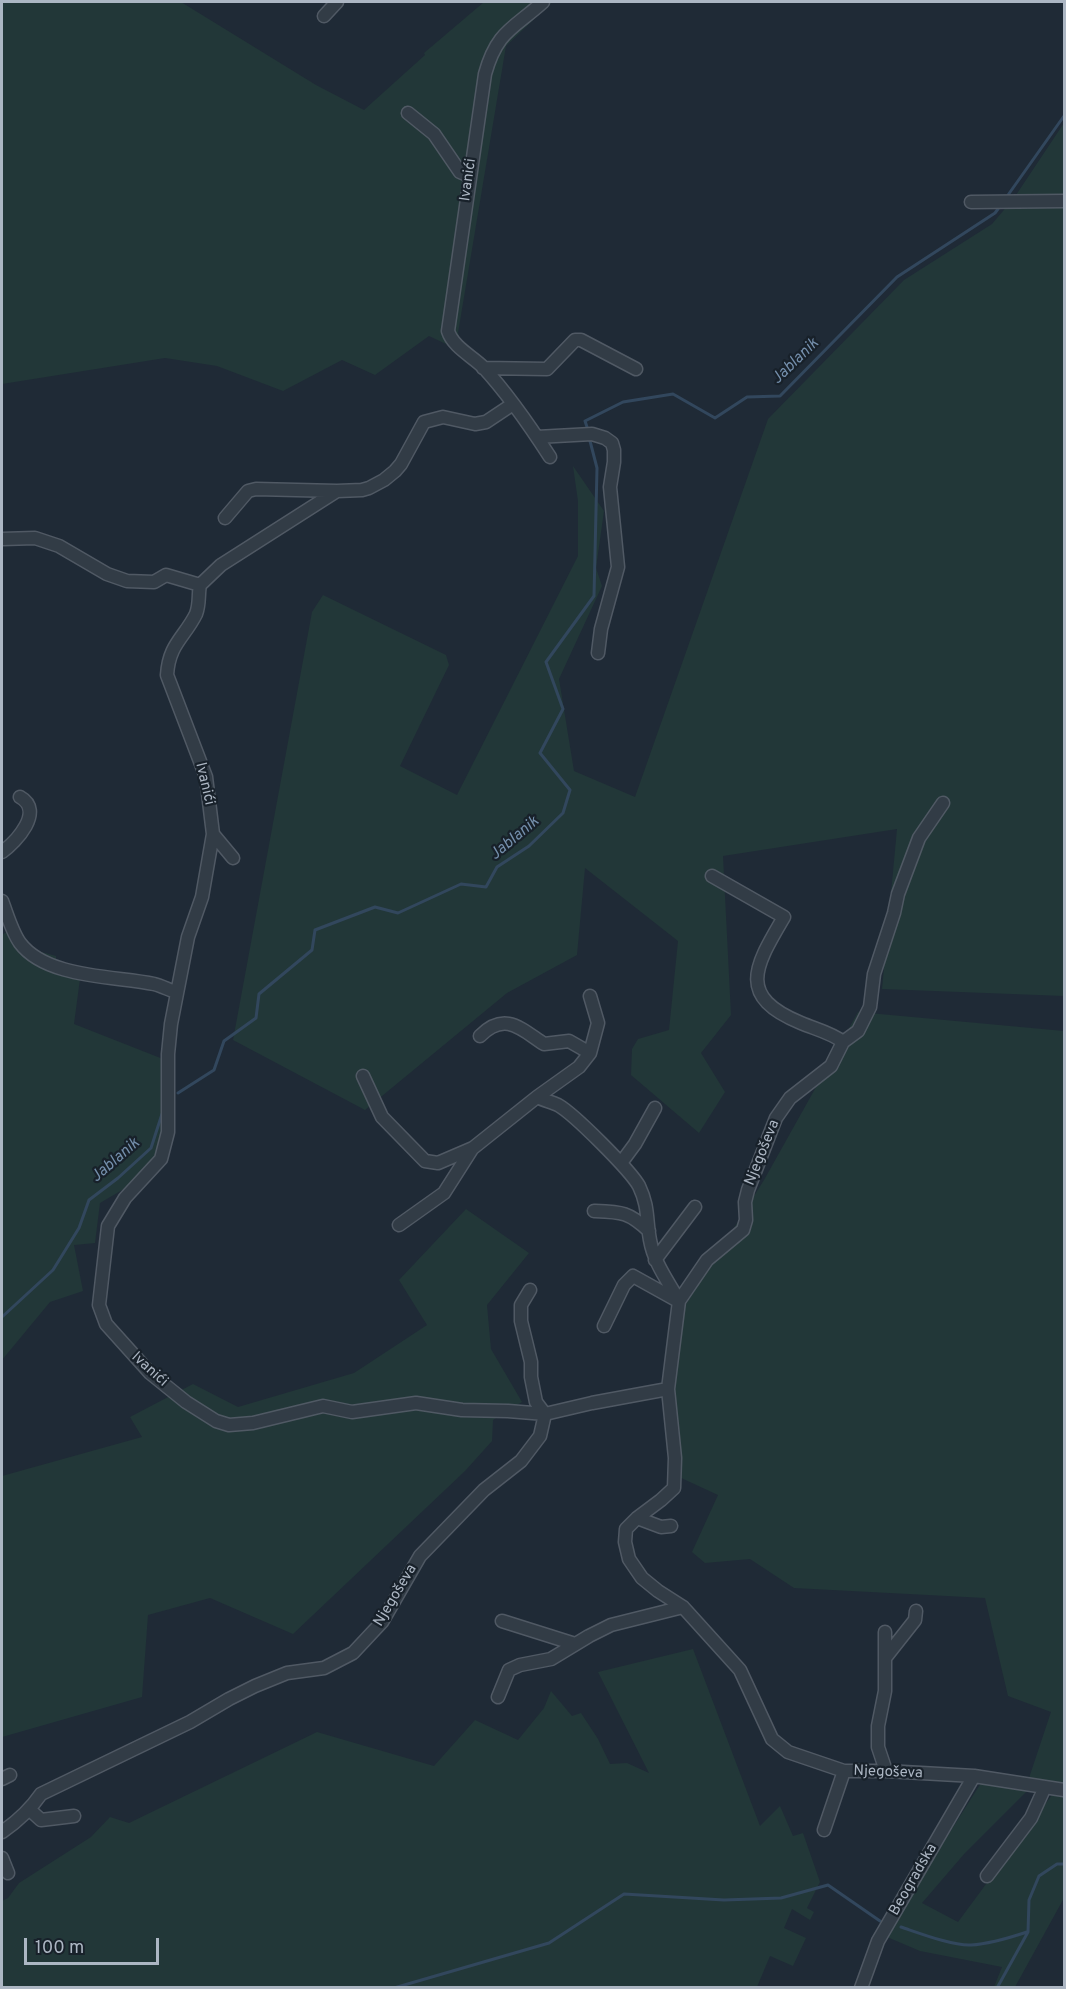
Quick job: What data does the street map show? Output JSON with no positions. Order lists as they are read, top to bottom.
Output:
{
  "streets": {
    "street": ["Ivanići", "Njegoševa", "Beogradska"]
  },
  "crossings": [
    ["Ivanići", "Njegoševa"],
    ["Njegoševa", "Beogradska"]
  ],
  "water": ["Jablanik"],
  "scale_bar": "100 m"
}
